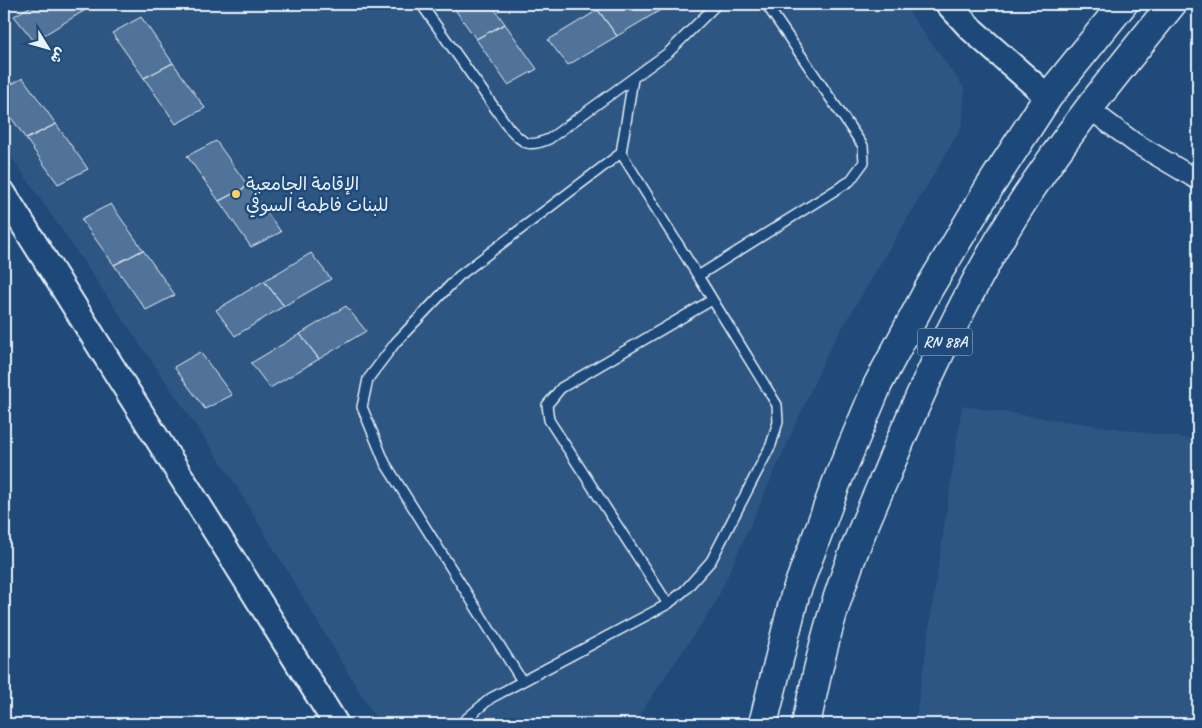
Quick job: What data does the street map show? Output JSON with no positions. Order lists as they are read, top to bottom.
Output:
{
  "streets": {
    "highway": ["RN 88A"]
  },
  "places": ["الإقامة الجامعية للبنات فاطمة السوفي"],
  "north": "bottom right"
}
